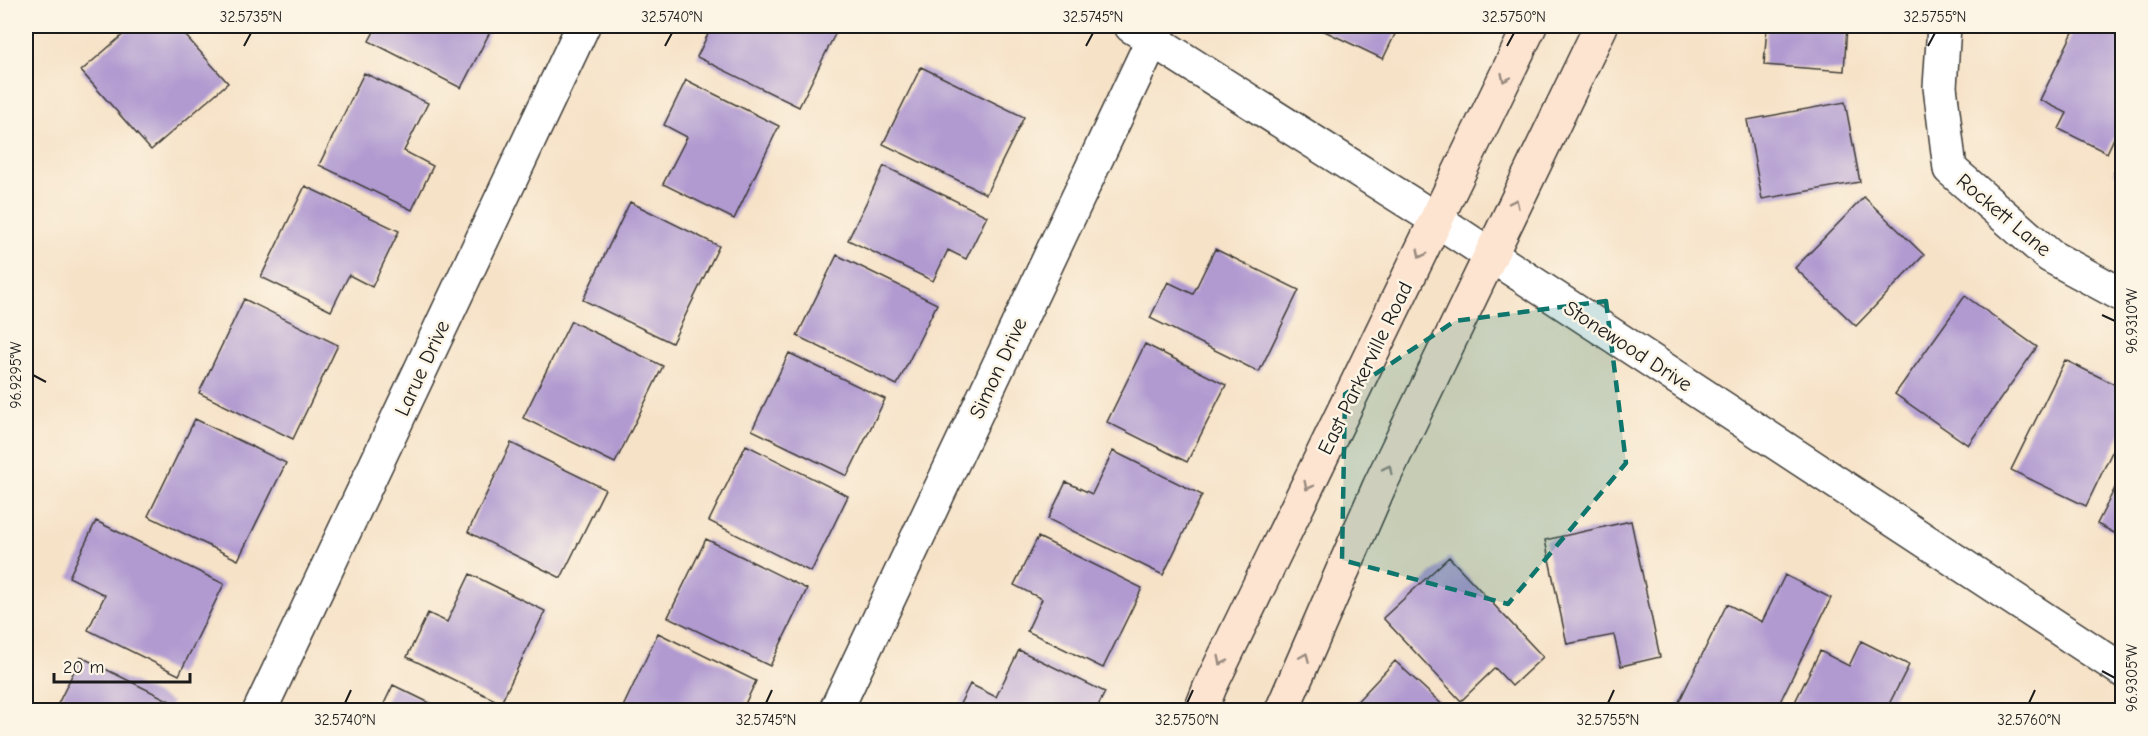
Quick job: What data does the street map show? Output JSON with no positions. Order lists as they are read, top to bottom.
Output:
{
  "streets": {
    "main road": ["East Parkerville Road"],
    "street": [
      "Rockett Lane",
      "Stonewood Drive",
      "Larue Drive",
      "Simon Drive"
    ]
  },
  "crossings": [
    ["Stonewood Drive", "Simon Drive"],
    ["Stonewood Drive", "East Parkerville Road"]
  ],
  "scale_bar": "20 m",
  "coordinates": [
    "32.5735°N",
    "32.5740°N",
    "32.5745°N",
    "32.5750°N",
    "32.5755°N",
    "96.9310°W",
    "96.9295°W",
    "96.9305°W",
    "32.5760°N"
  ]
}
